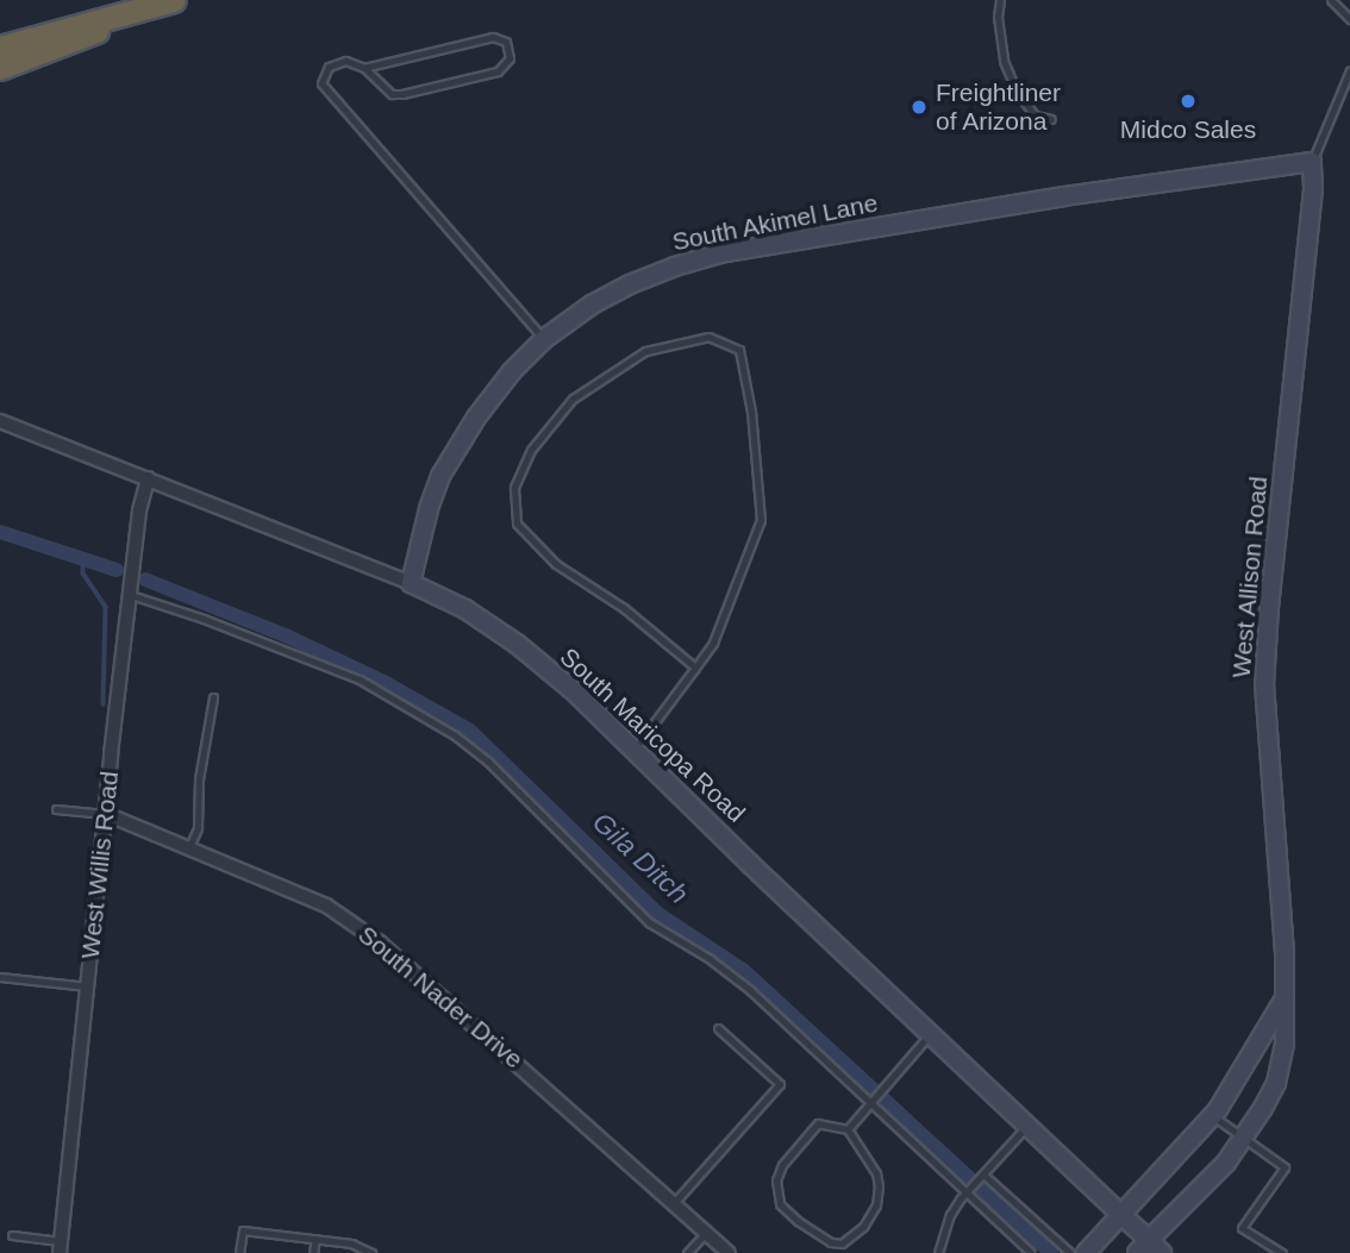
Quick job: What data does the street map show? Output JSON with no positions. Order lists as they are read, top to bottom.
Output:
{
  "streets": {
    "street": [
      "South Akimel Lane",
      "West Allison Road",
      "South Maricopa Road",
      "West Willis Road",
      "South Nader Drive"
    ]
  },
  "crossings": [
    ["South Akimel Lane", "West Allison Road"],
    ["South Akimel Lane", "South Maricopa Road"],
    ["West Allison Road", "South Maricopa Road"],
    ["South Maricopa Road", "West Willis Road"],
    ["West Willis Road", "South Nader Drive"]
  ],
  "water": ["Gila Ditch"],
  "places": ["Midco Sales", "Freightliner of Arizona"]
}
